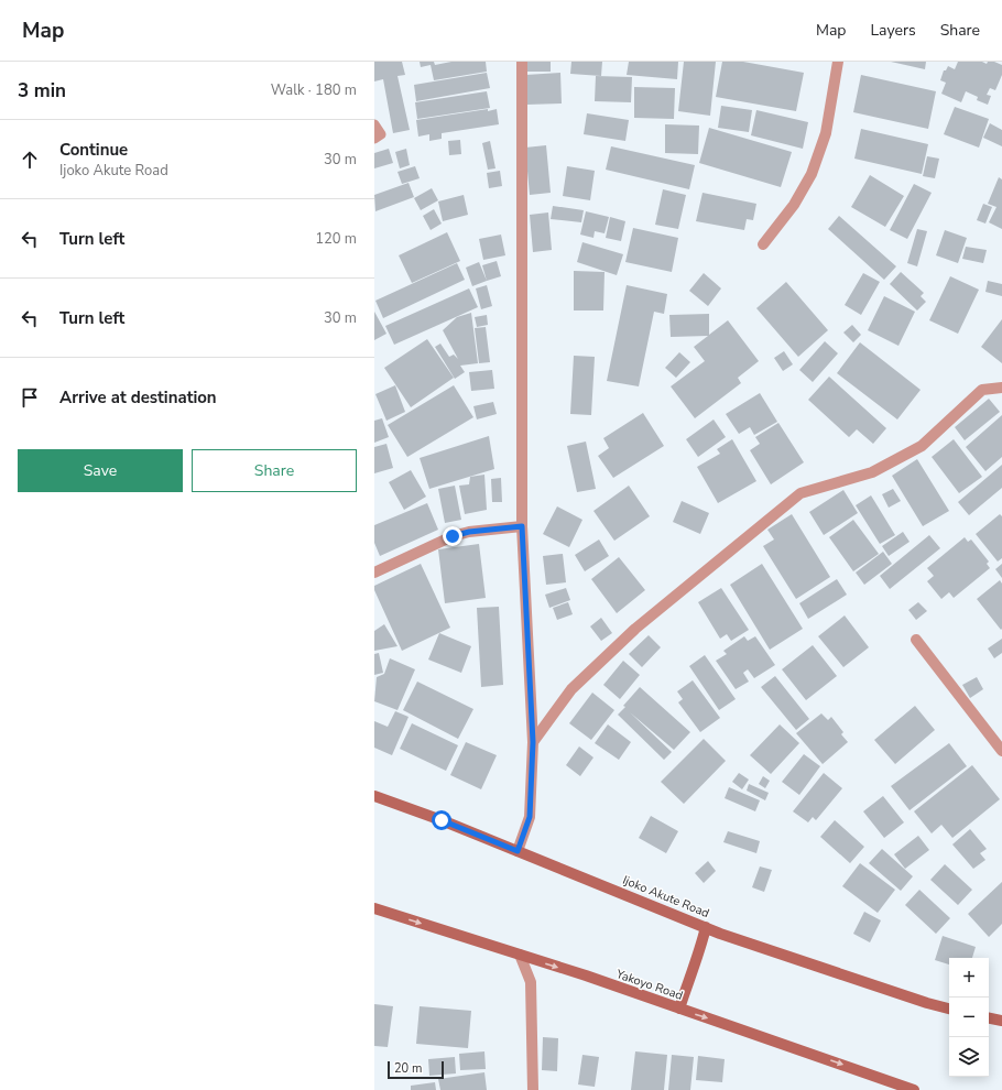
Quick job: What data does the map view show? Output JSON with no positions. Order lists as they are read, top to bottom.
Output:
{
  "streets": {
    "main road": ["Ijoko Akute Road", "Yakoyo Road"]
  },
  "one_way": ["Yakoyo Road"],
  "scale_bar": "20 m",
  "page": {
    "header": "Map",
    "nav": ["Map", "Layers", "Share"],
    "heading": ["3 min", "Walk · 180 m"],
    "list": [
      ["Continue", "Ijoko Akute Road", "30 m"],
      ["Turn left", "120 m"],
      ["Turn left", "30 m"],
      "Arrive at destination"
    ],
    "buttons": ["Save", "Share"],
    "map_buttons": ["+", "−"],
    "scale": "20 m"
  }
}
